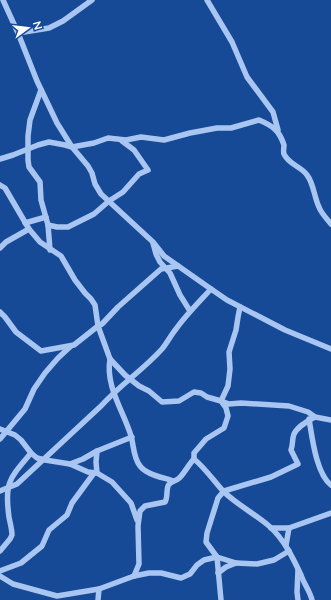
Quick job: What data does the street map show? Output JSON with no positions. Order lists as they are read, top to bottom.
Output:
{
  "north": "right"
}
